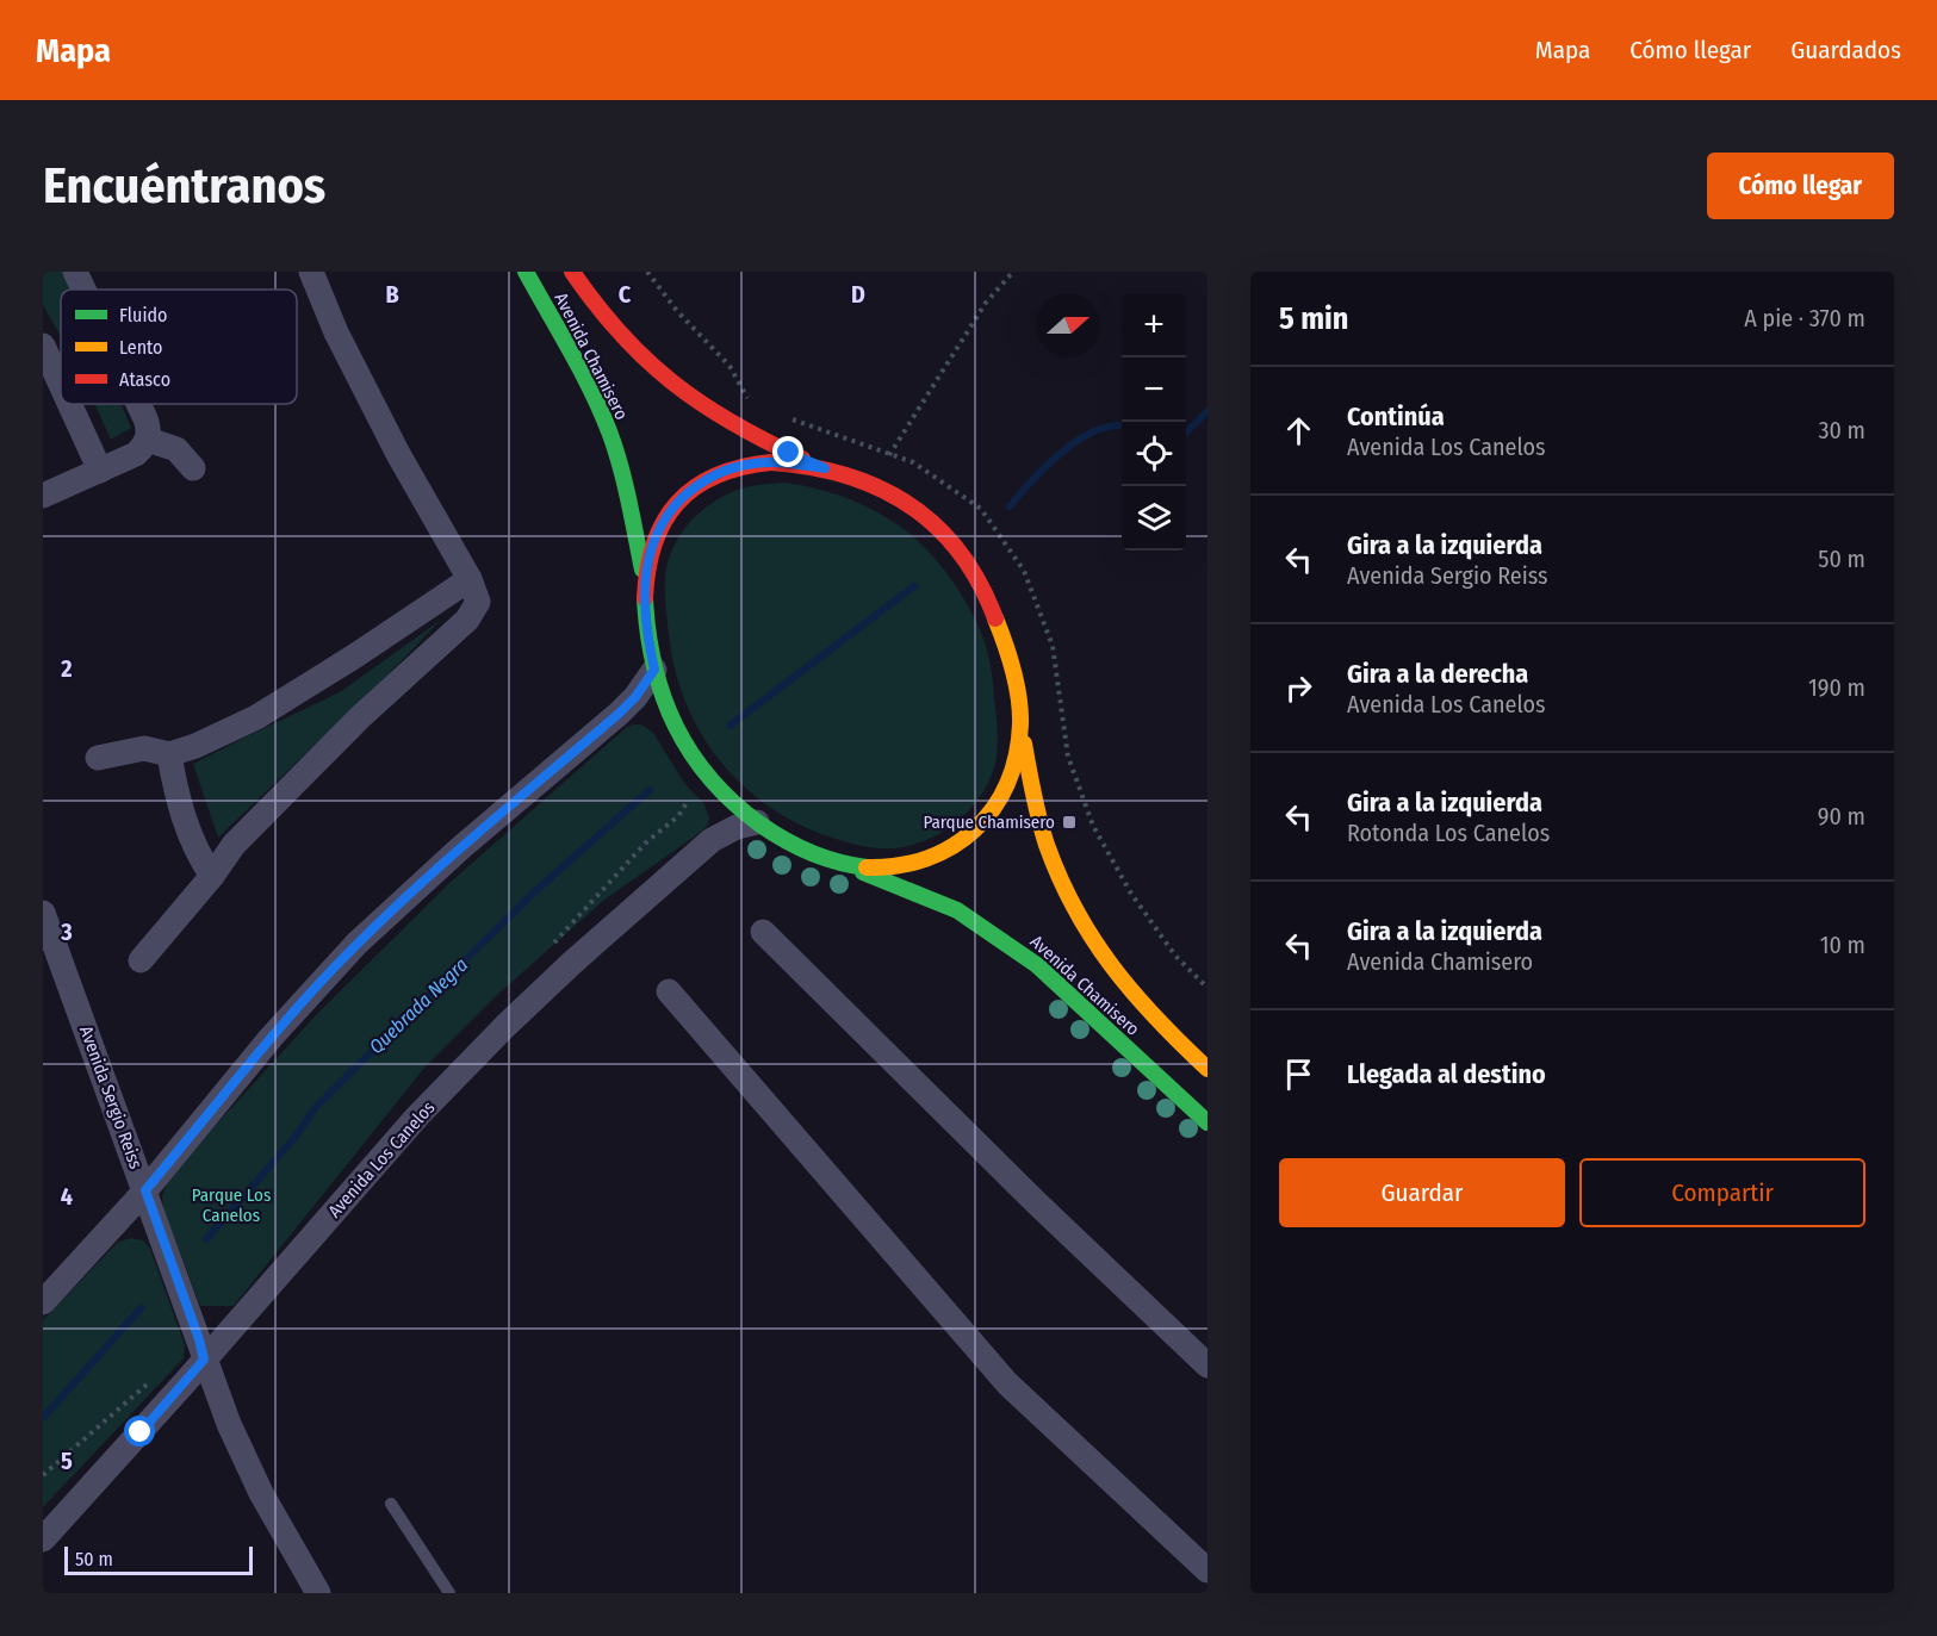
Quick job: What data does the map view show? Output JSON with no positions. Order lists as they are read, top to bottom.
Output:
{
  "streets": {
    "street": ["Avenida Chamisero", "Avenida Sergio Reiss", "Avenida Los Canelos"]
  },
  "crossings": [
    ["Avenida Chamisero", "Avenida Los Canelos"],
    ["Avenida Sergio Reiss", "Avenida Los Canelos"]
  ],
  "water": ["Quebrada Negra"],
  "parks": ["Parque Los Canelos"],
  "places": {
    "transit": ["Parque Chamisero"]
  },
  "legend": ["Fluido", "Lento", "Atasco"],
  "scale_bar": "50 m",
  "north": "right",
  "page": {
    "header": "Mapa",
    "nav": ["Mapa", "Cómo llegar", "Guardados"],
    "buttons": [
      "Cómo llegar",
      ["Guardar", "Compartir"]
    ],
    "title": "Encuéntranos",
    "heading": ["5 min", "A pie · 370 m"],
    "map_buttons": ["+", "−"],
    "list": [
      ["Continúa", "Avenida Los Canelos", "30 m"],
      ["Gira a la izquierda", "Avenida Sergio Reiss", "50 m"],
      ["Gira a la derecha", "Avenida Los Canelos", "190 m"],
      ["Gira a la izquierda", "Rotonda Los Canelos", "90 m"],
      ["Gira a la izquierda", "Avenida Chamisero", "10 m"],
      "Llegada al destino"
    ],
    "scale": "50 m"
  },
  "grid": {
    "columns": ["B", "C", "D"],
    "rows": [
      "2",
      "3",
      "4",
      "5"
    ]
  }
}
